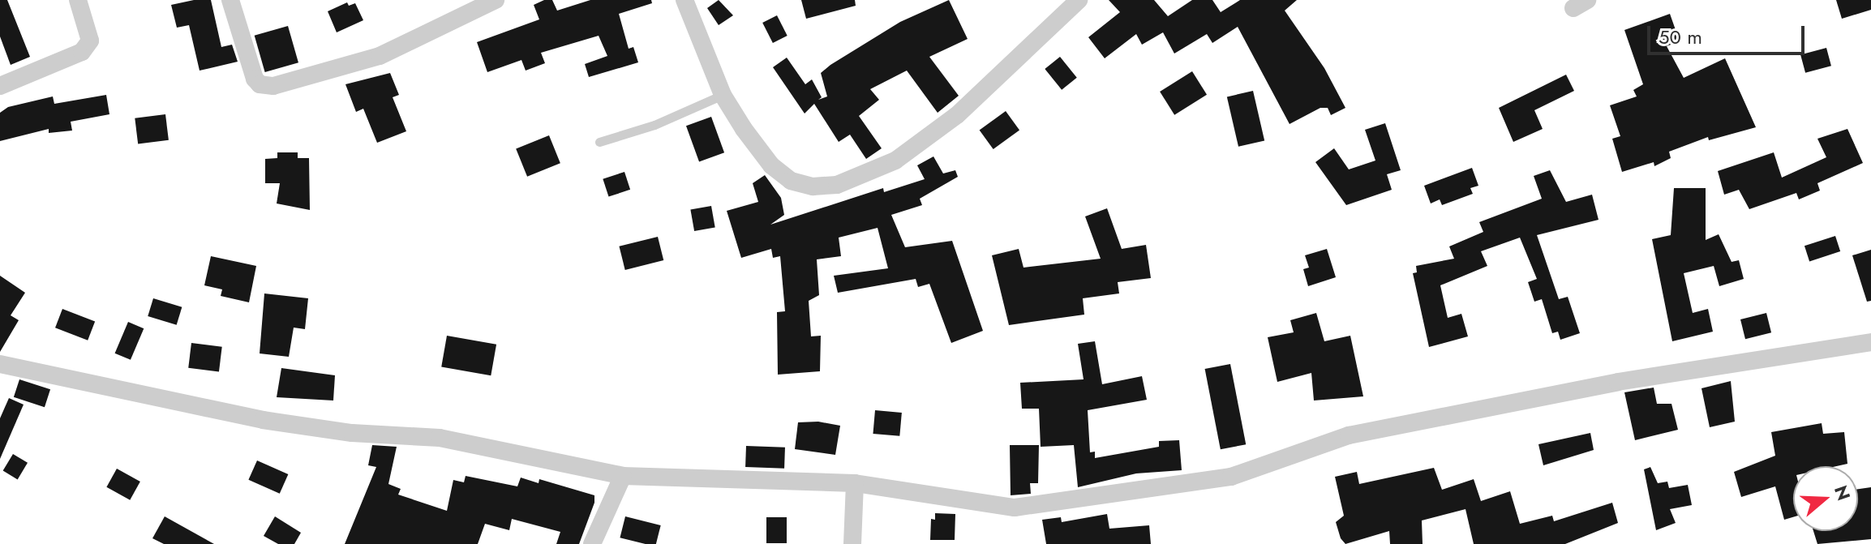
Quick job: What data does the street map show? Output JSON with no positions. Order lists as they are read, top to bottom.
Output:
{
  "scale_bar": "50 m",
  "north": "right"
}
